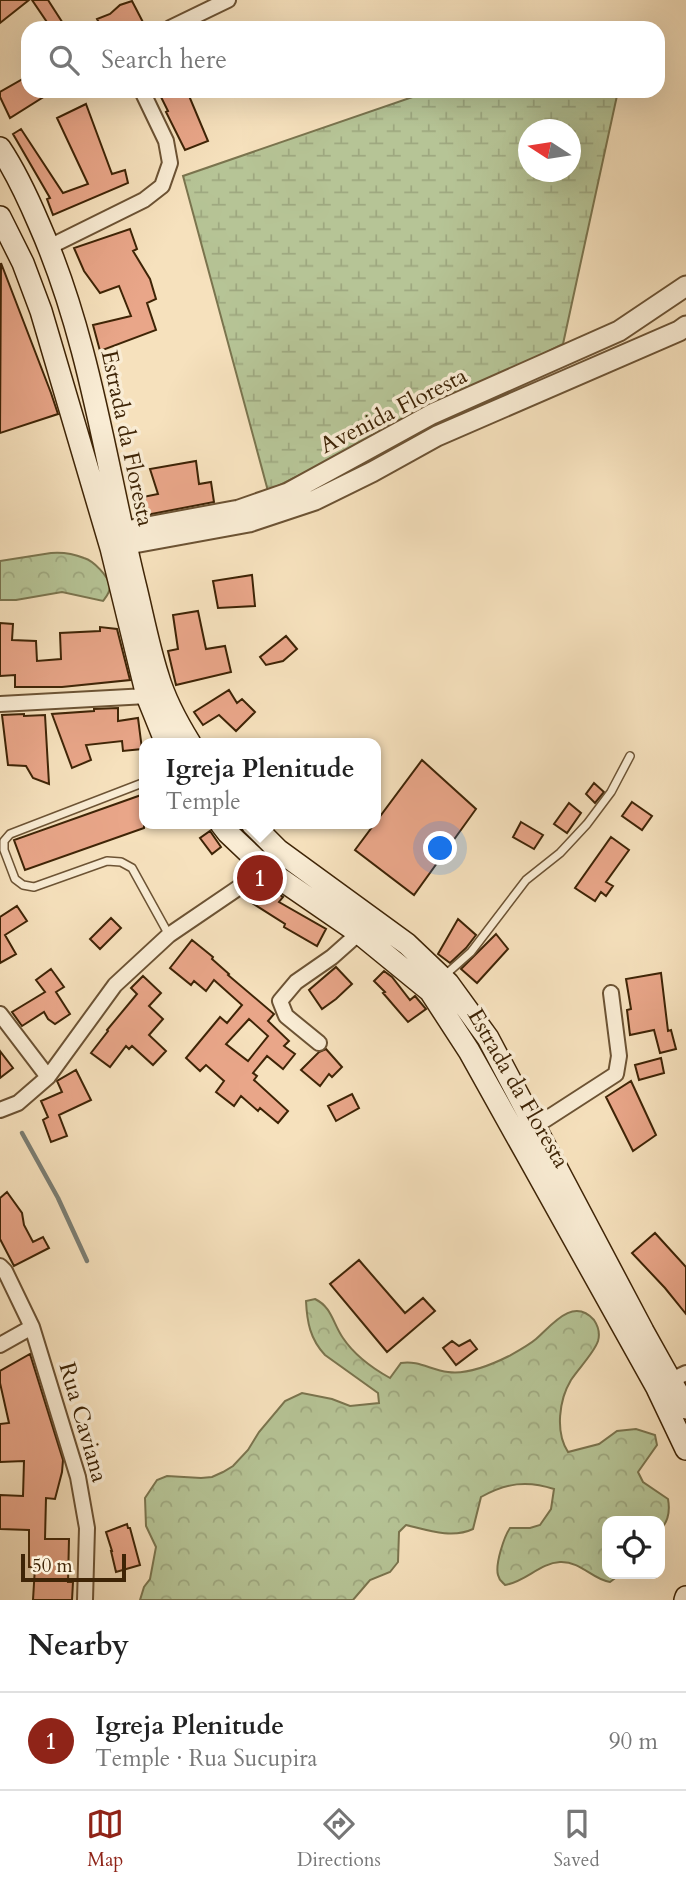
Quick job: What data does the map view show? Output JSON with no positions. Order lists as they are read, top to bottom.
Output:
{
  "streets": {
    "main road": ["Estrada da Floresta"],
    "street": ["Avenida Floresta", "Rua Caviana"]
  },
  "crossings": [
    ["Avenida Floresta", "Estrada da Floresta"]
  ],
  "scale_bar": "50 m",
  "north": "left",
  "page": {
    "search": "Search here",
    "popup": ["Igreja Plenitude", "Temple"],
    "pins": "1",
    "scale": "50 m",
    "heading": "Nearby",
    "list": [
      {
        "mark": "1",
        "name": "Igreja Plenitude",
        "note": "Temple · Rua Sucupira",
        "value": "90 m"
      }
    ],
    "nav": ["Map", "Directions", "Saved"]
  }
}
